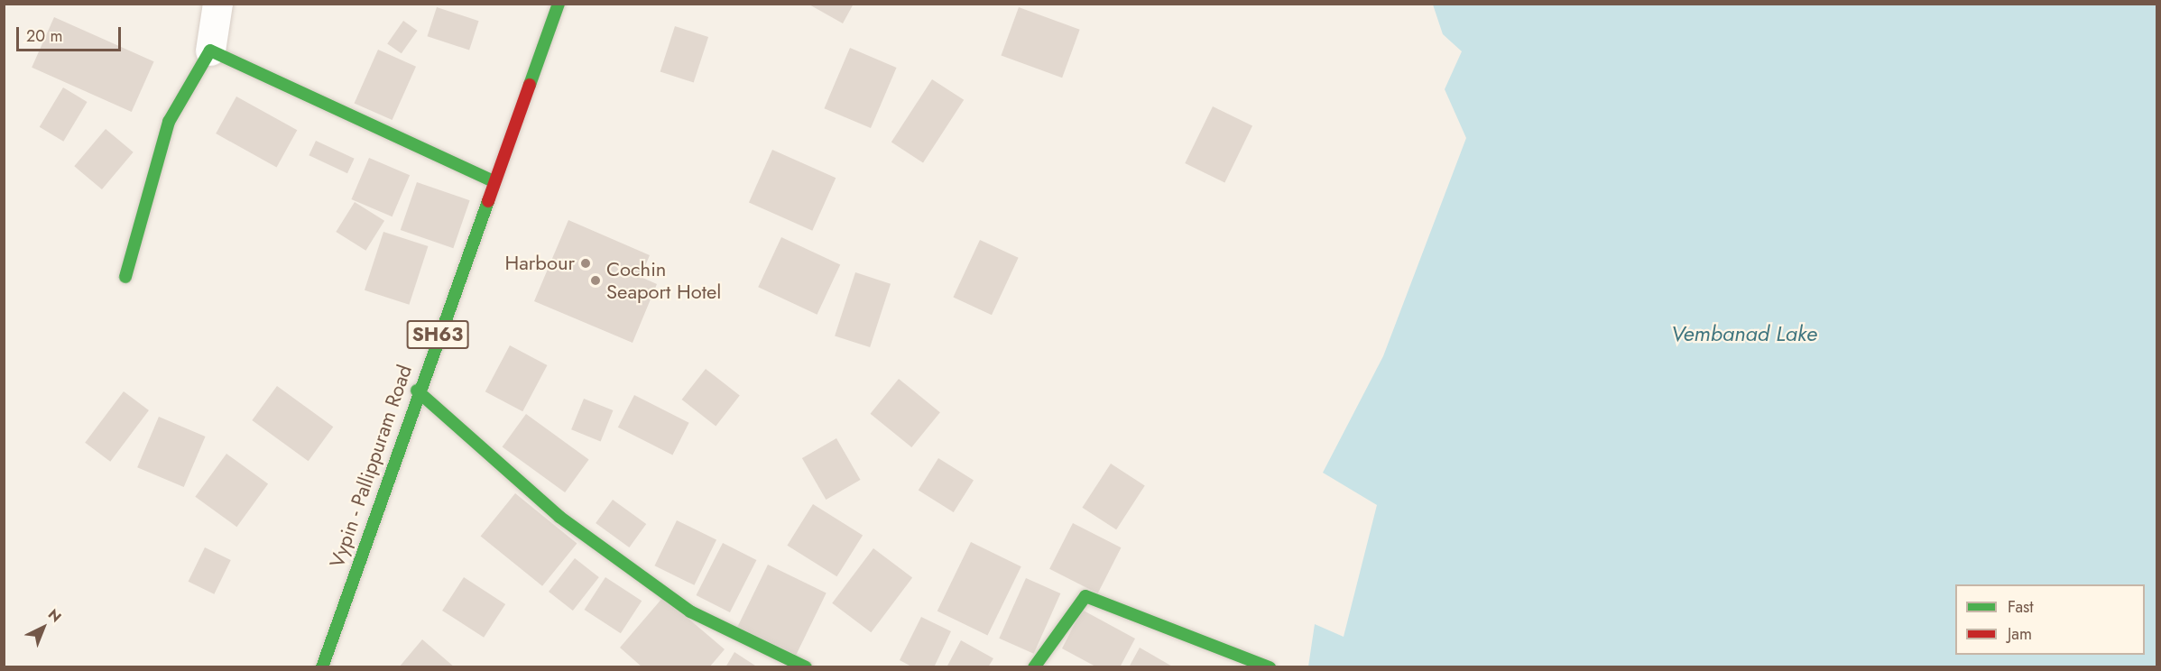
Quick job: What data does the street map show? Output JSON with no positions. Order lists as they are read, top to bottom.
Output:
{
  "streets": {
    "street": ["SH63", "Vypin - Pallippuram Road"]
  },
  "water": ["Vembanad Lake"],
  "places": ["Harbour", "Cochin Seaport Hotel"],
  "legend": ["Fast", "Jam"],
  "scale_bar": "20 m",
  "north": "top right"
}
